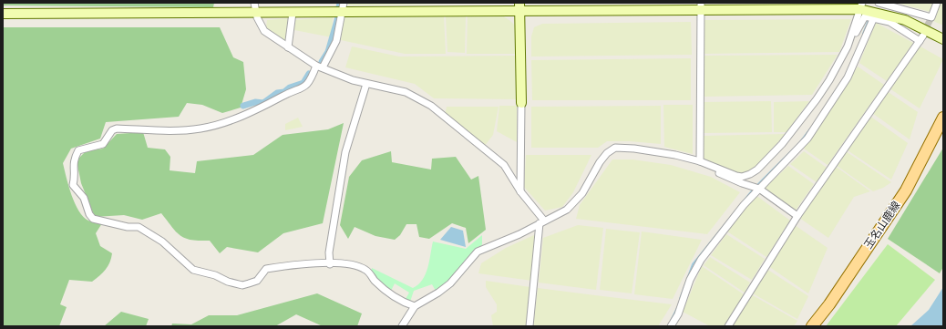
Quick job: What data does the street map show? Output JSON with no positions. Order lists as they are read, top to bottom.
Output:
{
  "streets": {
    "main road": ["玉名山鹿線"]
  }
}
